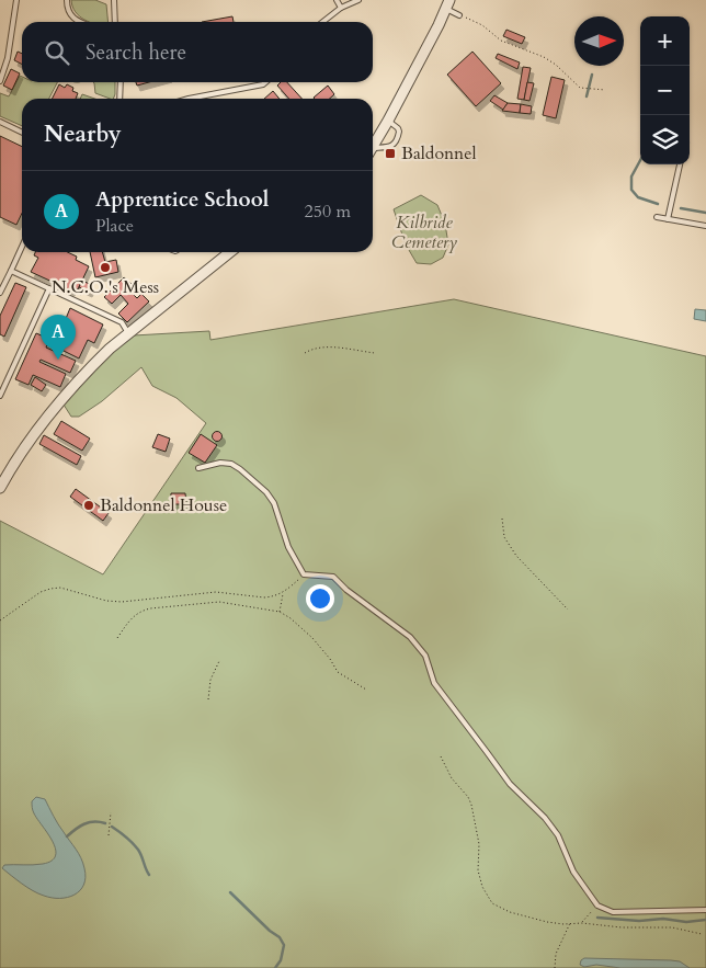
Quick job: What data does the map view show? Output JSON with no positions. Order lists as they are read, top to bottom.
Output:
{
  "parks": ["Kilbride Cemetery"],
  "places": {
    "transit": ["Baldonnel"],
    "other": ["N.C.O.'s Mess", "Baldonnel House"]
  },
  "north": "right",
  "page": {
    "map_buttons": ["+", "−"],
    "search": "Search here",
    "heading": "Nearby",
    "list": [
      {
        "mark": "A",
        "name": "Apprentice School",
        "note": "Place",
        "value": "250 m"
      }
    ],
    "pins": "A"
  }
}
